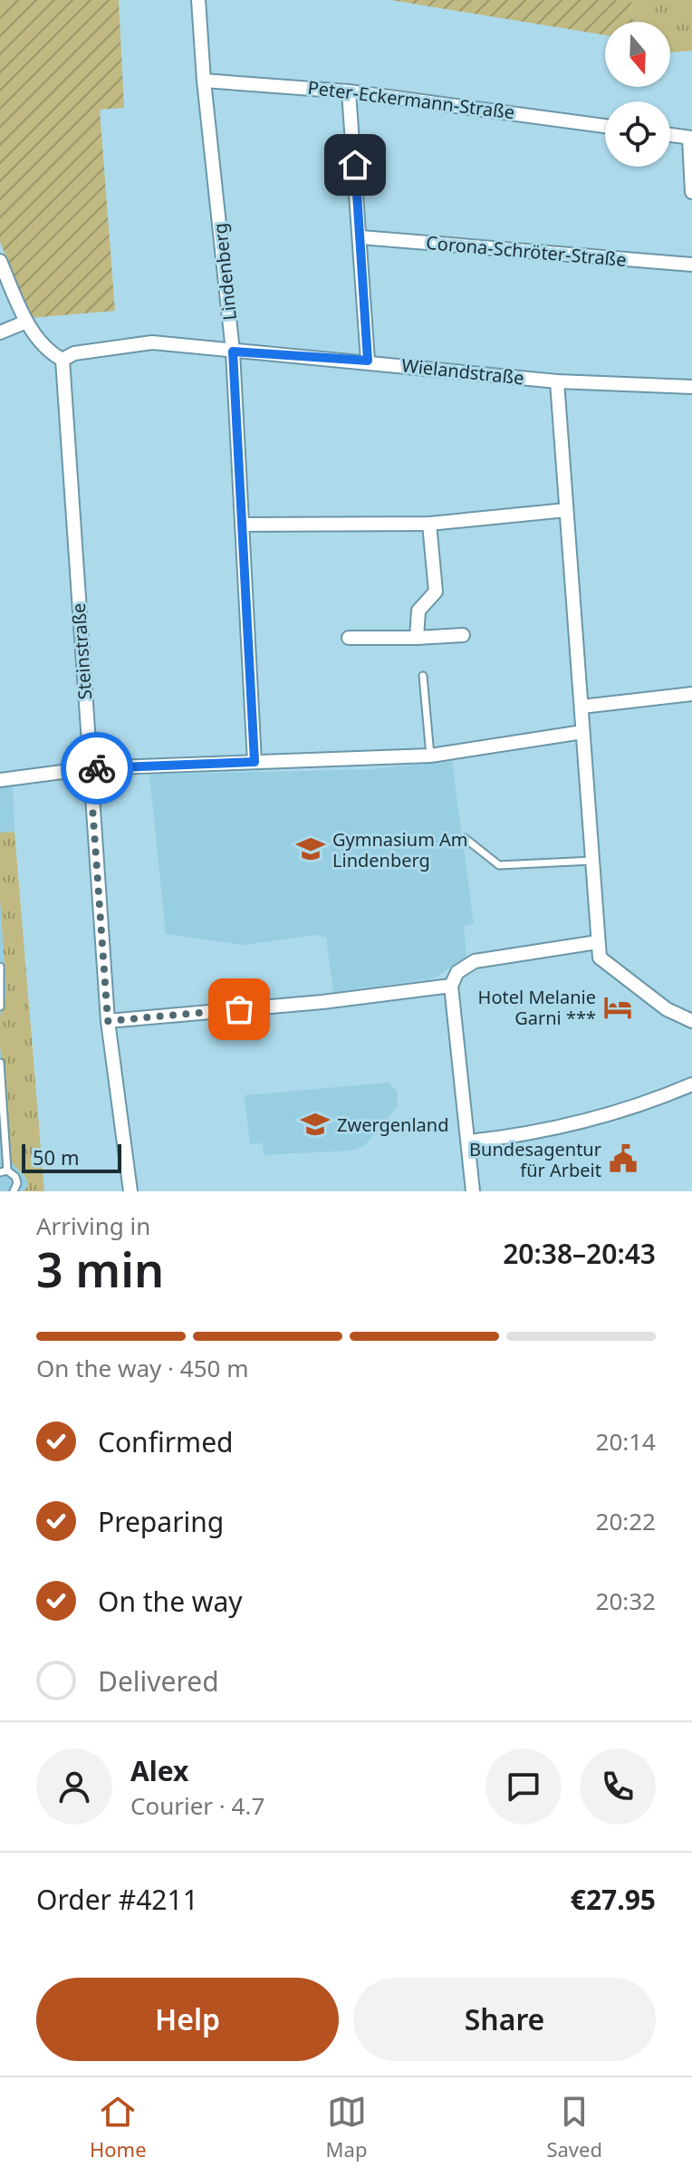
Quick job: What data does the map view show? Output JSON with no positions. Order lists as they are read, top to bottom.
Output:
{
  "streets": {
    "street": [
      "Peter-Eckermann-Straße",
      "Corona-Schröter-Straße",
      "Lindenberg",
      "Wielandstraße",
      "Steinstraße"
    ]
  },
  "crossings": [
    ["Peter-Eckermann-Straße", "Lindenberg"],
    ["Lindenberg", "Wielandstraße"],
    ["Wielandstraße", "Steinstraße"]
  ],
  "places": {
    "school or university": ["Gymnasium Am Lindenberg", "Zwergenland"],
    "hotel": ["Hotel Melanie Garni ***"],
    "public building": ["Bundesagentur für Arbeit"]
  },
  "scale_bar": "50 m",
  "north": "bottom",
  "page": {
    "scale": "50 m",
    "heading": ["3 min", "Arriving in", "20:38–20:43"],
    "panel": [
      "Alex",
      "Courier · 4.7",
      "Order #4211",
      "€27.95"
    ],
    "bar": "On the way · 450 m",
    "list": [
      ["Confirmed", "20:14"],
      ["Preparing", "20:22"],
      ["On the way", "20:32"],
      "Delivered"
    ],
    "buttons": ["Help", "Share"],
    "tabs": ["Home", "Map", "Saved"]
  }
}
